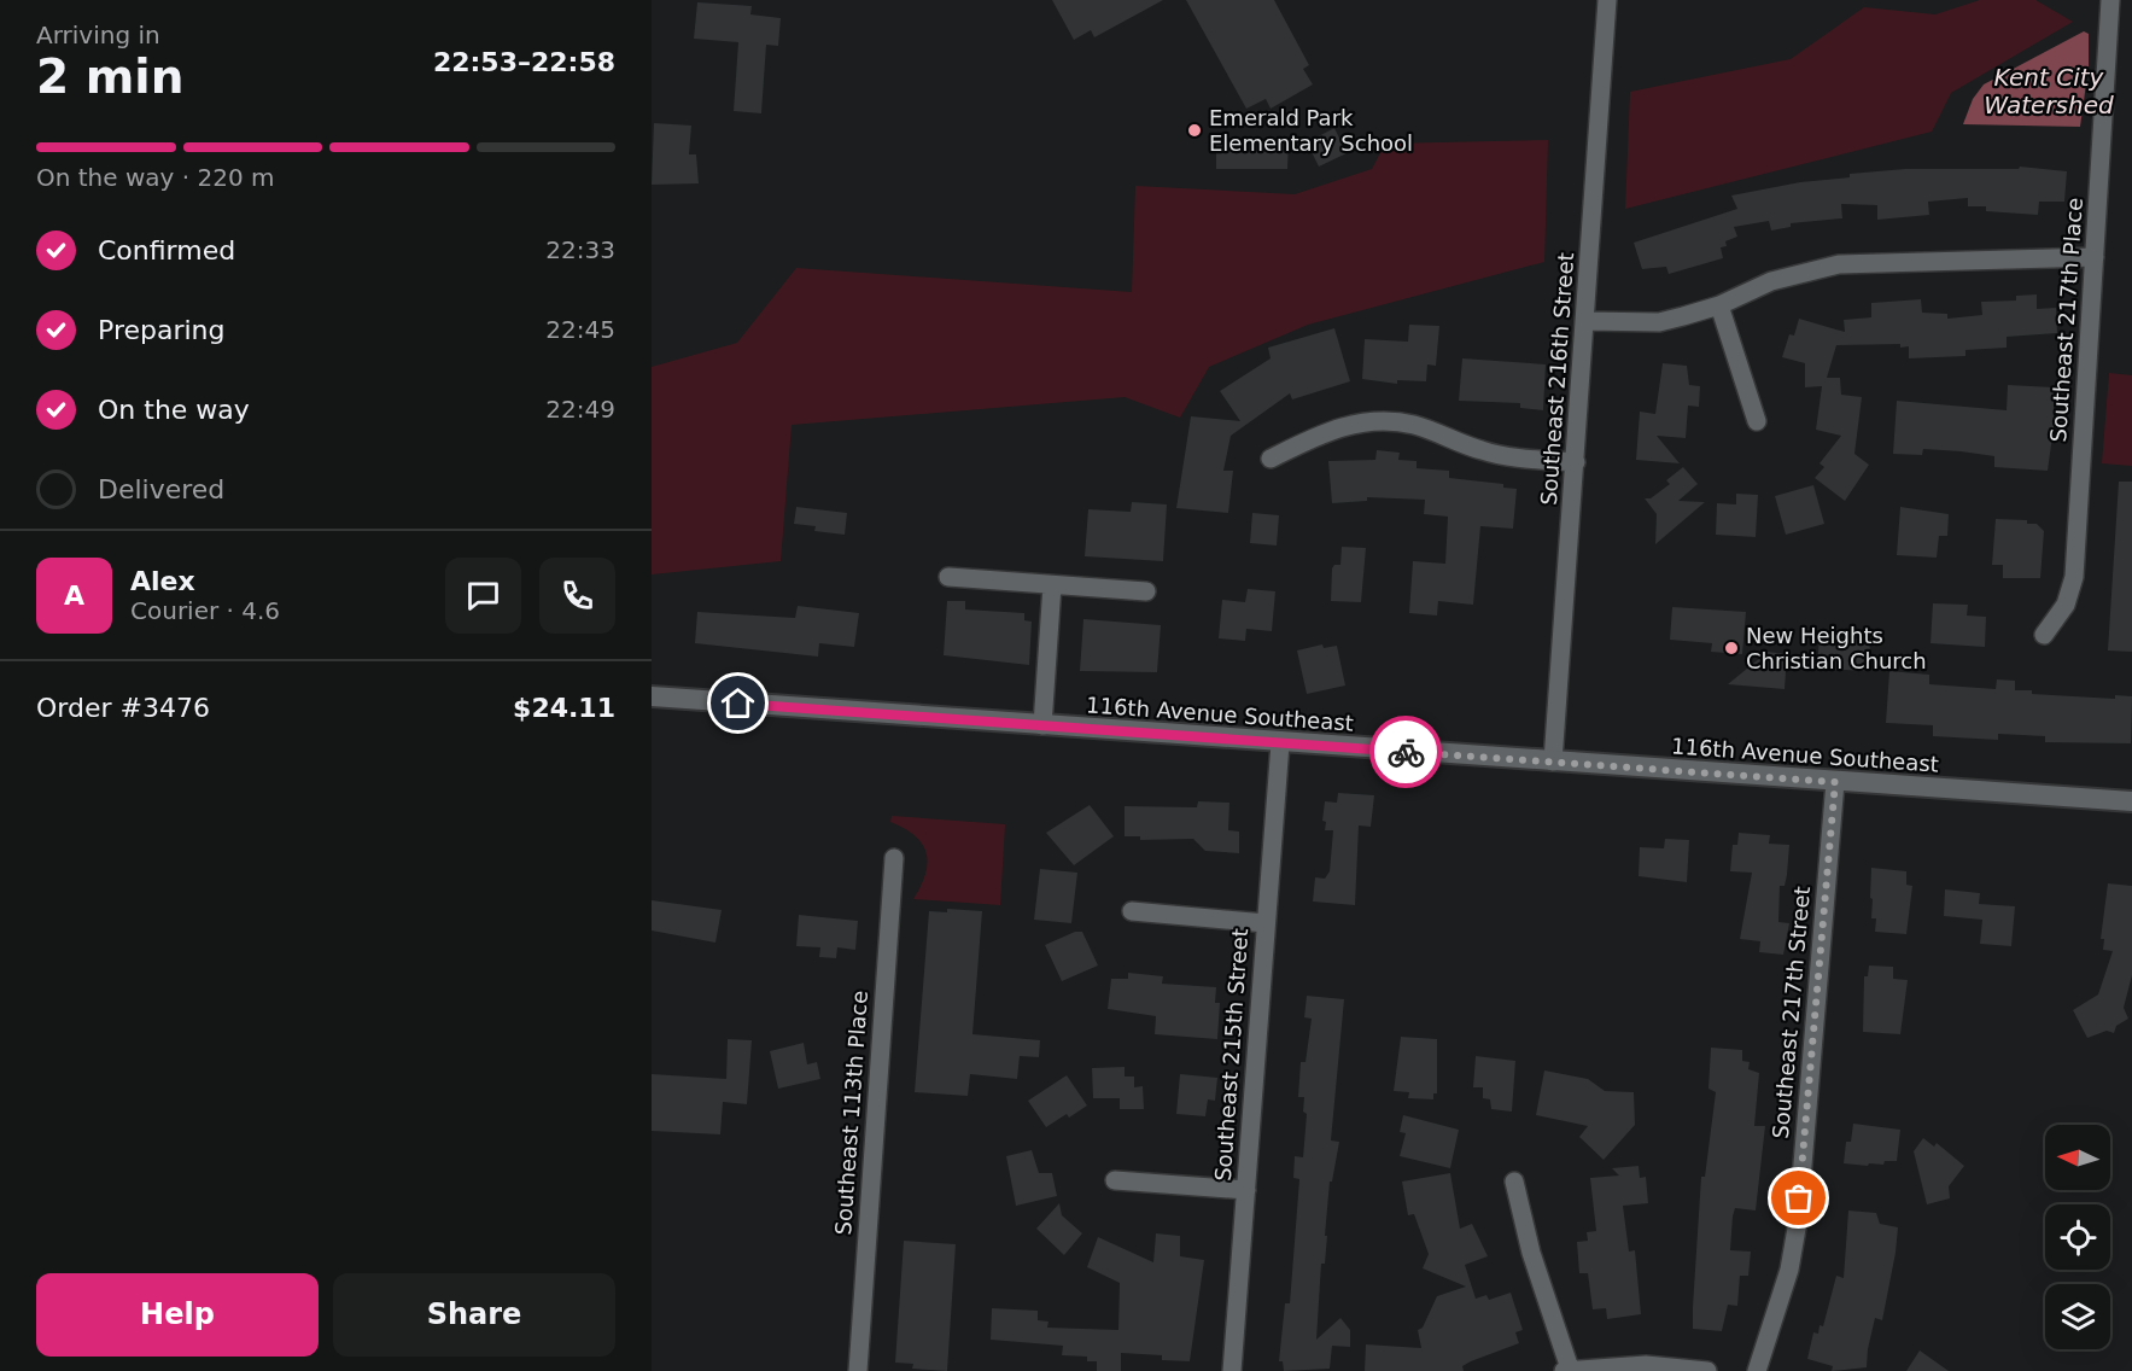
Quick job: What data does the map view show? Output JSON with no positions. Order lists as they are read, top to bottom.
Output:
{
  "streets": {
    "main road": ["116th Avenue Southeast"],
    "street": [
      "Southeast 217th Place",
      "Southeast 216th Street",
      "Southeast 217th Street",
      "Southeast 215th Street",
      "Southeast 113th Place"
    ]
  },
  "crossings": [
    ["Southeast 216th Street", "116th Avenue Southeast"],
    ["116th Avenue Southeast", "Southeast 217th Street"],
    ["116th Avenue Southeast", "Southeast 215th Street"]
  ],
  "water": ["Kent City Watershed"],
  "places": ["Emerald Park Elementary School", "New Heights Christian Church"],
  "north": "left",
  "page": {
    "heading": ["2 min", "Arriving in", "22:53–22:58"],
    "panel": [
      "Alex",
      "Courier · 4.6",
      "Order #3476",
      "$24.11"
    ],
    "bar": "On the way · 220 m",
    "list": [
      ["Confirmed", "22:33"],
      ["Preparing", "22:45"],
      ["On the way", "22:49"],
      "Delivered"
    ],
    "round": "A",
    "buttons": ["Help", "Share"]
  }
}
